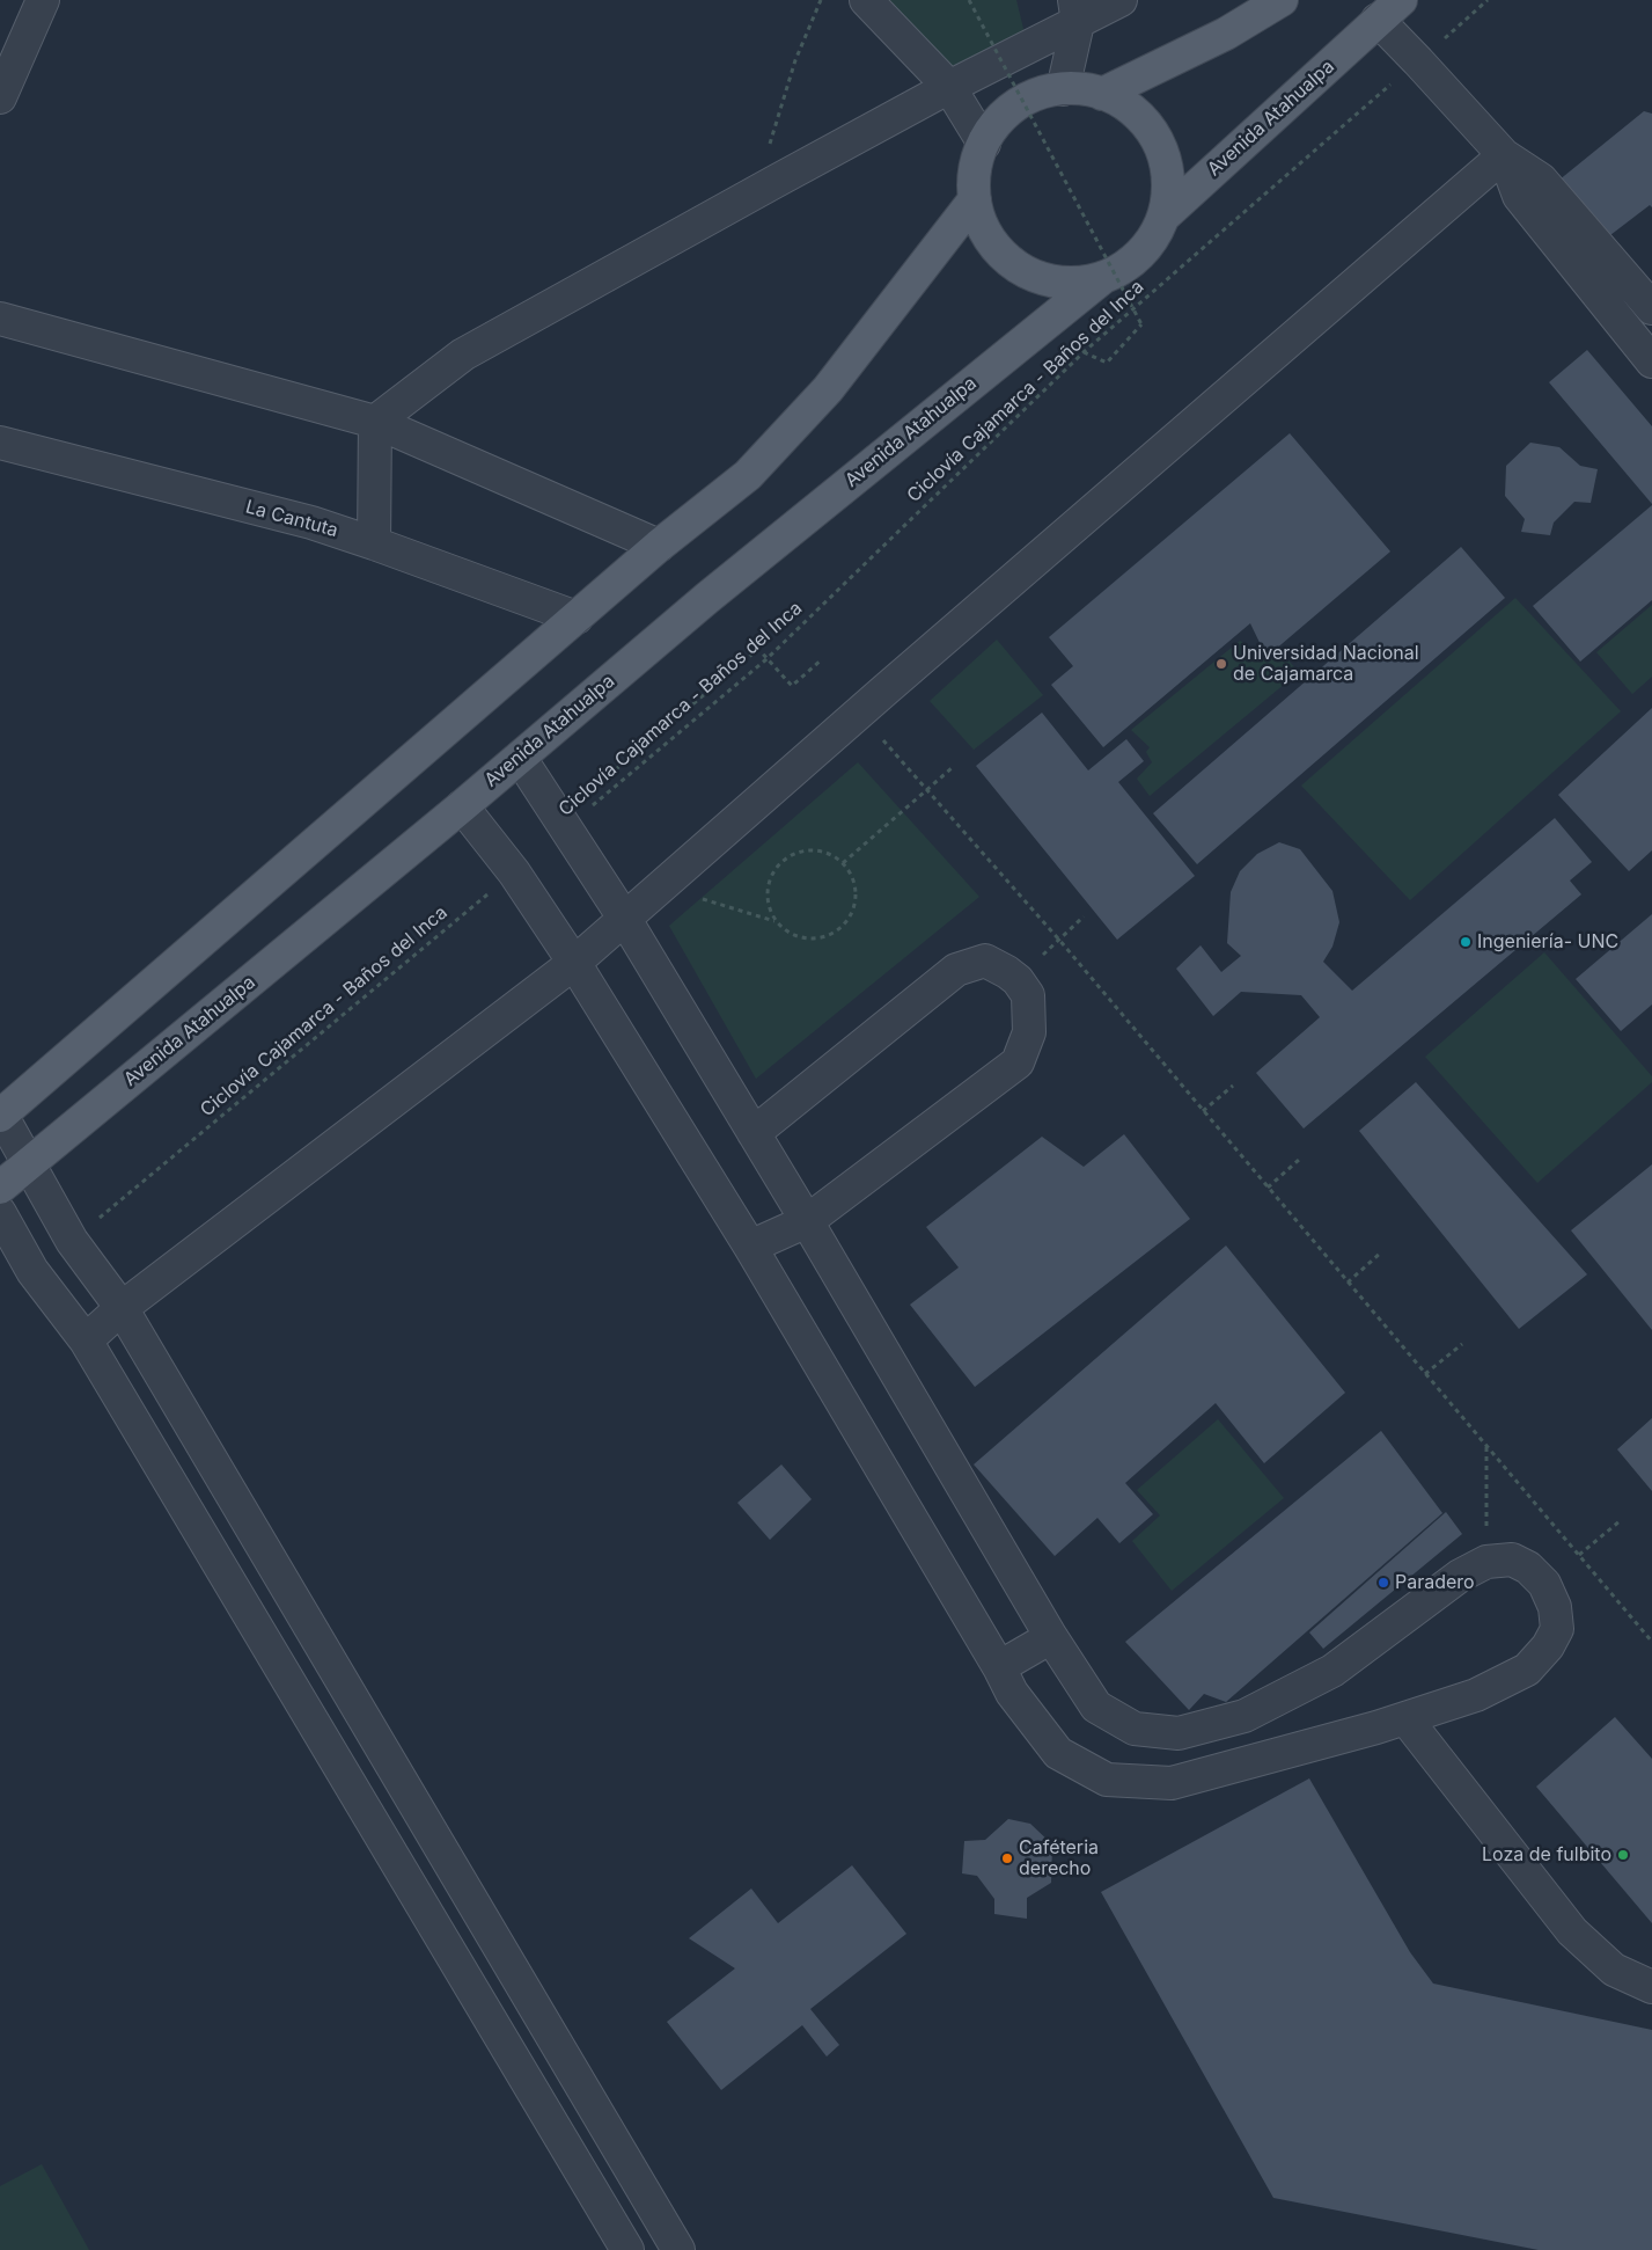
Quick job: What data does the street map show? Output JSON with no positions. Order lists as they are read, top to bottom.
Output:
{
  "streets": {
    "main road": ["Avenida Atahualpa"],
    "street": ["La Cantuta"],
    "path": ["Ciclovía Cajamarca - Baños del Inca"]
  },
  "places": [
    "Universidad Nacional de Cajamarca",
    "Ingeniería- UNC",
    "Paradero",
    "Loza de fulbito",
    "Caféteria derecho"
  ]
}
